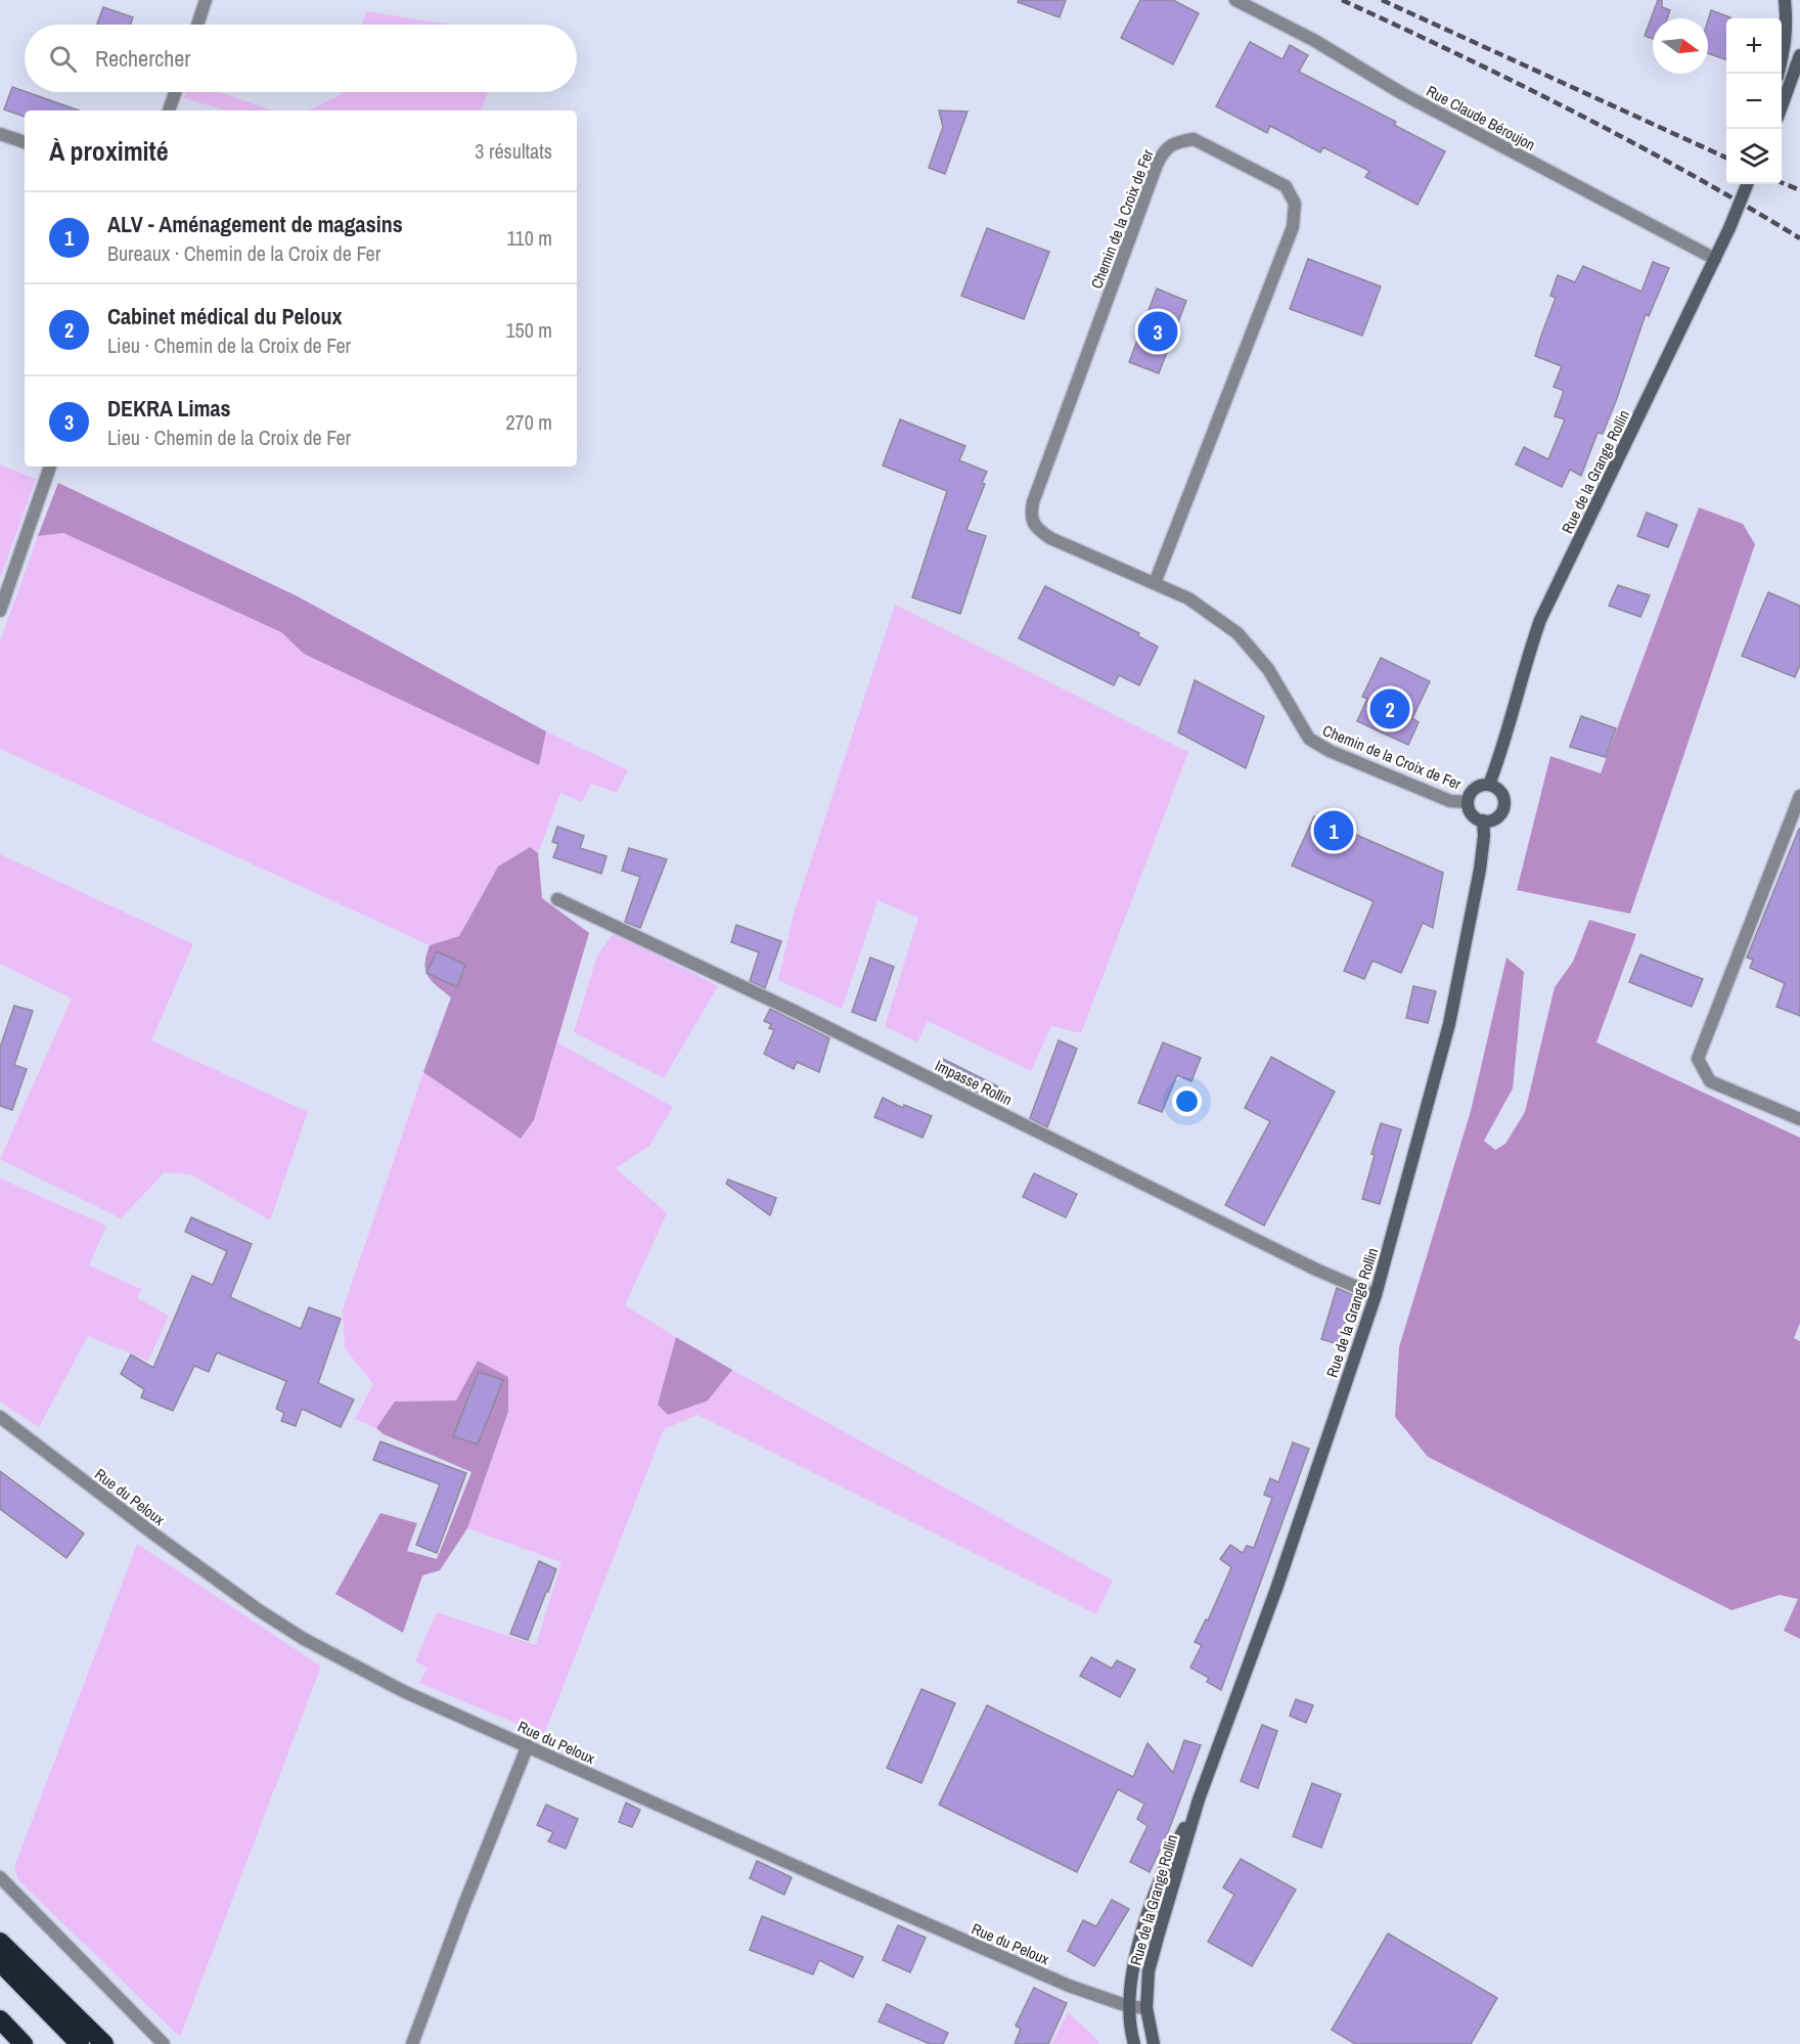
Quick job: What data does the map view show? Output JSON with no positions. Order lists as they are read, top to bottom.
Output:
{
  "streets": {
    "main road": ["Rue de la Grange Rollin"],
    "street": [
      "Rue Claude Béroujon",
      "Chemin de la Croix de Fer",
      "Impasse Rollin",
      "Rue du Peloux"
    ]
  },
  "crossings": [
    ["Rue Claude Béroujon", "Rue de la Grange Rollin"],
    ["Chemin de la Croix de Fer", "Rue de la Grange Rollin"],
    ["Rue de la Grange Rollin", "Impasse Rollin"],
    ["Rue de la Grange Rollin", "Rue du Peloux"]
  ],
  "north": "right",
  "page": {
    "map_buttons": ["+", "−"],
    "search": "Rechercher",
    "heading": ["À proximité", "3 résultats"],
    "list": [
      {
        "mark": "1",
        "name": "ALV - Aménagement de magasins",
        "note": "Bureaux · Chemin de la Croix de Fer",
        "value": "110 m"
      },
      {
        "mark": "2",
        "name": "Cabinet médical du Peloux",
        "note": "Lieu · Chemin de la Croix de Fer",
        "value": "150 m"
      },
      {
        "mark": "3",
        "name": "DEKRA Limas",
        "note": "Lieu · Chemin de la Croix de Fer",
        "value": "270 m"
      }
    ],
    "pins": ["3", "2", "1"]
  }
}
